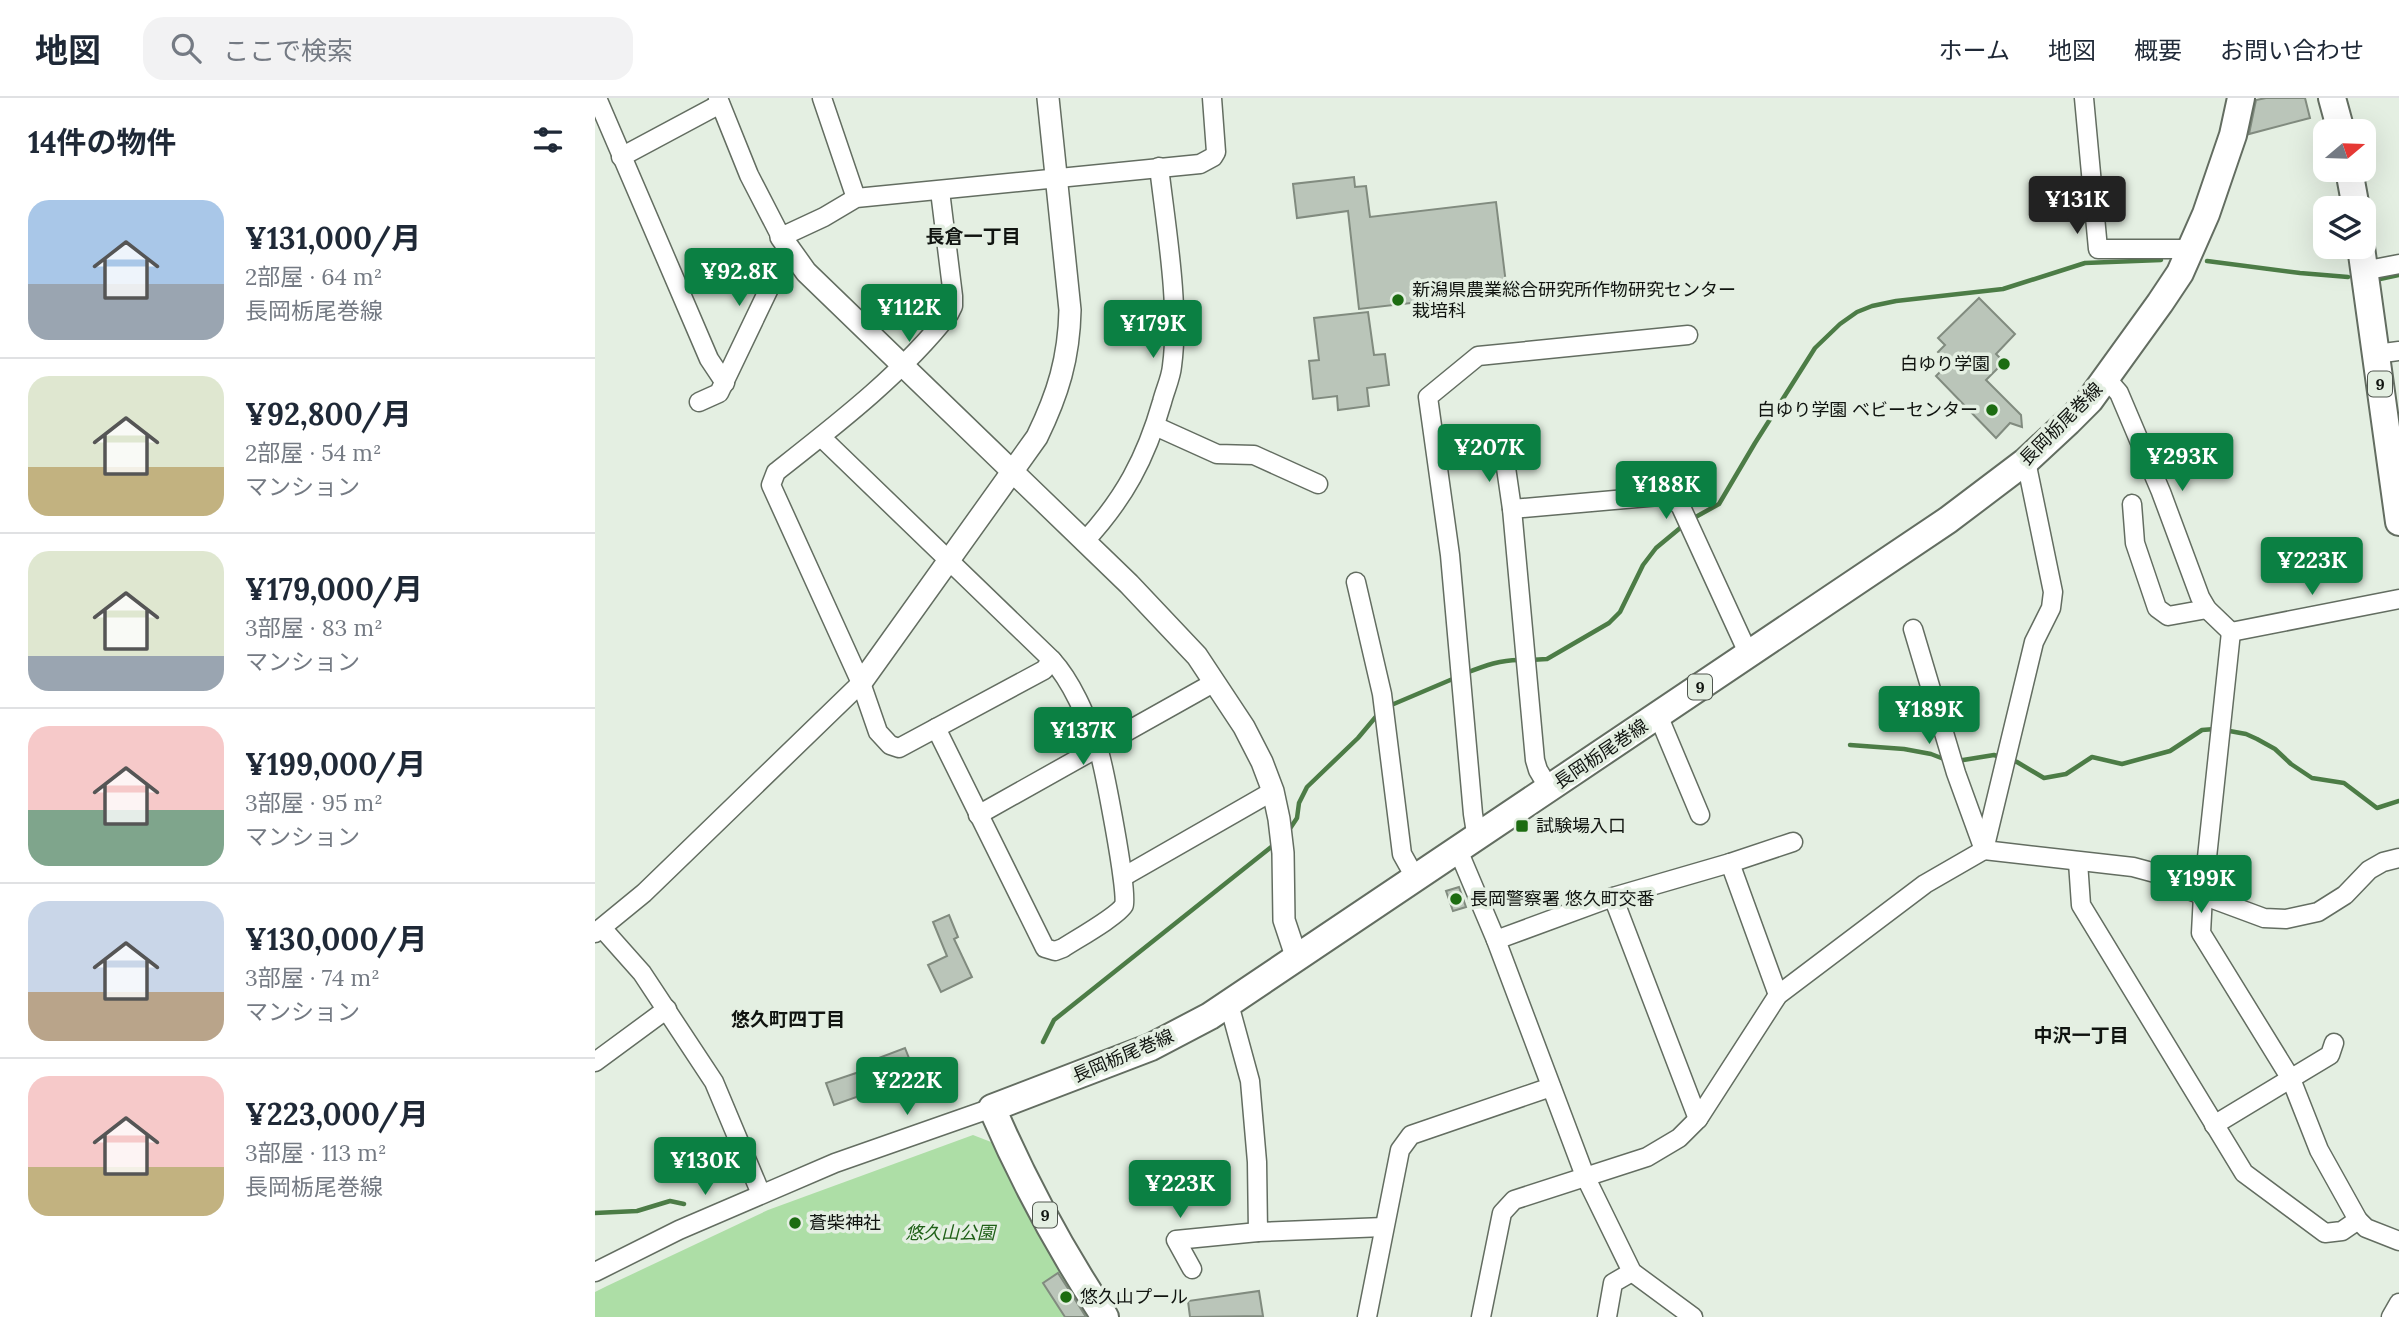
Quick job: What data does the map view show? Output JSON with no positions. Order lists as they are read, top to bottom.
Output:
{
  "streets": {
    "main road": ["9", "長岡栃尾巻線"]
  },
  "crossings": [
    ["9", "長岡栃尾巻線"]
  ],
  "districts": ["長倉一丁目", "悠久町四丁目", "中沢一丁目"],
  "parks": ["悠久山公園"],
  "places": {
    "other": [
      "新潟県農業総合研究所作物研究センター 栽培科",
      "白ゆり学園",
      "白ゆり学園 ベビーセンター",
      "長岡警察署 悠久町交番",
      "蒼柴神社",
      "悠久山プール"
    ],
    "transit": ["試験場入口"]
  },
  "north": "right",
  "page": {
    "header": "地図",
    "search": "ここで検索",
    "nav": [
      "ホーム",
      "地図",
      "概要",
      "お問い合わせ"
    ],
    "heading": "14件の物件",
    "price": [
      "¥131K",
      "¥92.8K",
      "¥112K",
      "¥179K",
      "¥207K",
      "¥293K",
      "¥188K",
      "¥223K",
      "¥189K",
      "¥137K",
      "¥199K",
      "¥222K",
      "¥130K",
      "¥223K"
    ],
    "list": [
      {
        "name": "¥131,000/月",
        "note": "2部屋 · 64 m² · 長岡栃尾巻線"
      },
      {
        "name": "¥92,800/月",
        "note": "2部屋 · 54 m² · マンション"
      },
      {
        "name": "¥179,000/月",
        "note": "3部屋 · 83 m² · マンション"
      },
      {
        "name": "¥199,000/月",
        "note": "3部屋 · 95 m² · マンション"
      },
      {
        "name": "¥130,000/月",
        "note": "3部屋 · 74 m² · マンション"
      },
      {
        "name": "¥223,000/月",
        "note": "3部屋 · 113 m² · 長岡栃尾巻線"
      }
    ]
  }
}
